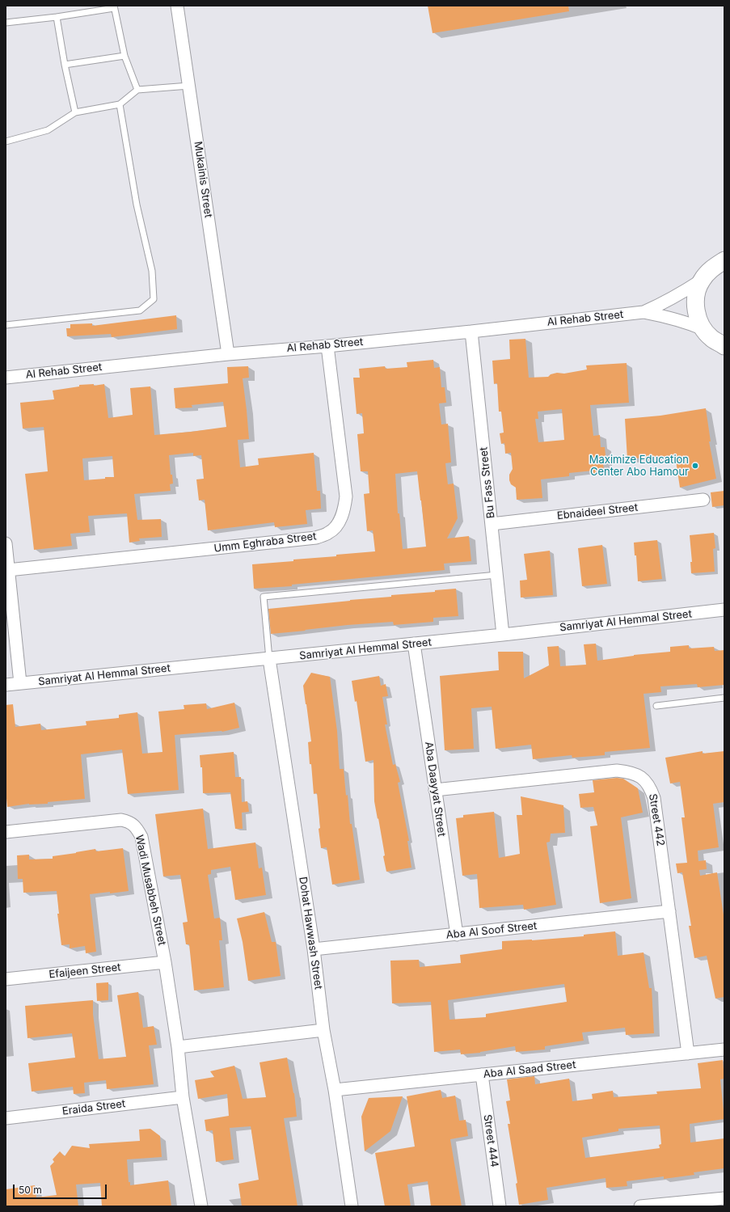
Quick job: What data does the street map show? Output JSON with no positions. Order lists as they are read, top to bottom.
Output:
{
  "streets": {
    "street": [
      "Mukainis Street",
      "Al Rehab Street",
      "Bu Fass Street",
      "Ebnaideel Street",
      "Umm Eghraba Street",
      "Samriyat Al Hemmal Street",
      "Aba Daayyat Street",
      "Street 442",
      "Wadi Musabbeh Street",
      "Aba Al Soof Street",
      "Dohat Hawwash Street",
      "Efaijeen Street",
      "Aba Al Saad Street",
      "Eraida Street",
      "Street 444"
    ]
  },
  "crossings": [
    ["Mukainis Street", "Al Rehab Street"],
    ["Al Rehab Street", "Bu Fass Street"],
    ["Al Rehab Street", "Umm Eghraba Street"],
    ["Bu Fass Street", "Ebnaideel Street"],
    ["Bu Fass Street", "Samriyat Al Hemmal Street"],
    ["Samriyat Al Hemmal Street", "Aba Daayyat Street"],
    ["Samriyat Al Hemmal Street", "Dohat Hawwash Street"],
    ["Aba Daayyat Street", "Street 442"],
    ["Aba Daayyat Street", "Aba Al Soof Street"],
    ["Street 442", "Aba Al Soof Street"],
    ["Street 442", "Aba Al Saad Street"],
    ["Wadi Musabbeh Street", "Efaijeen Street"],
    ["Wadi Musabbeh Street", "Eraida Street"],
    ["Aba Al Soof Street", "Dohat Hawwash Street"],
    ["Dohat Hawwash Street", "Aba Al Saad Street"],
    ["Aba Al Saad Street", "Street 444"]
  ],
  "places": ["Maximize Education Center Abo Hamour"],
  "scale_bar": "50 m"
}
